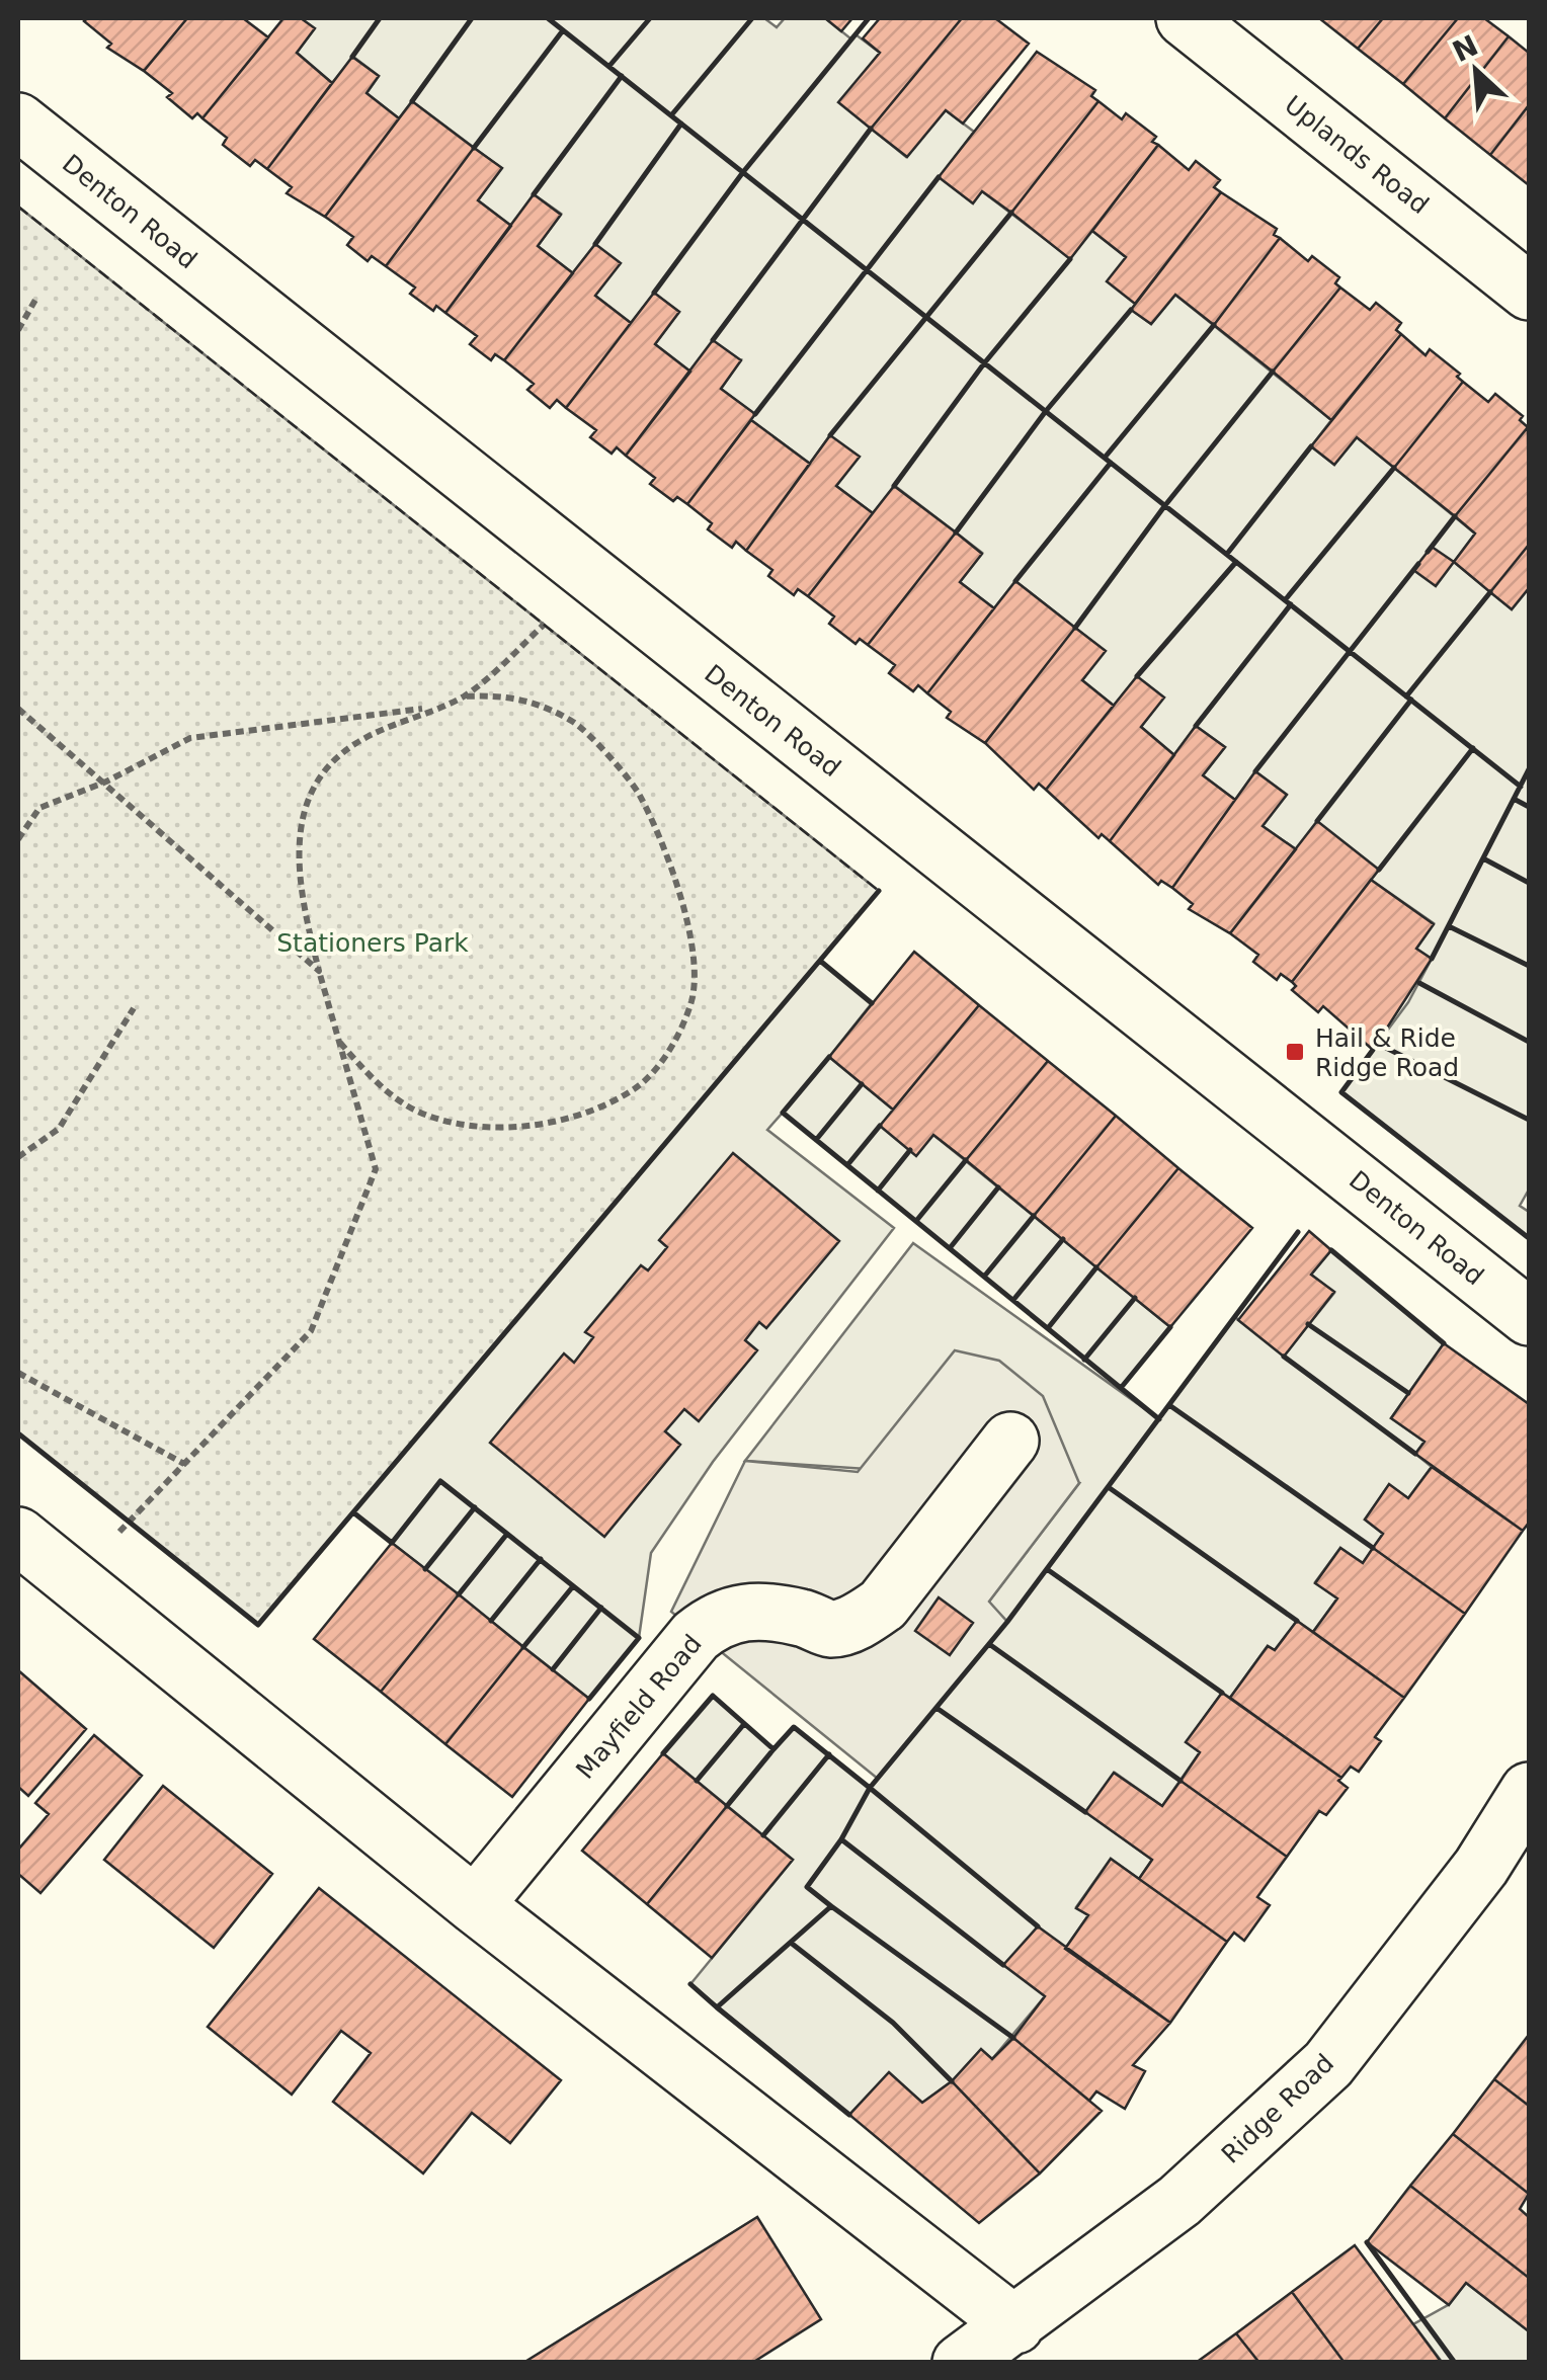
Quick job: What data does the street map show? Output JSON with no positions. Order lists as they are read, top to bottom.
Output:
{
  "streets": {
    "street": [
      "Uplands Road",
      "Denton Road",
      "Mayfield Road",
      "Ridge Road"
    ]
  },
  "parks": ["Stationers Park"],
  "places": {
    "transit": ["Hail & Ride Ridge Road"]
  },
  "north": "top left"
}
